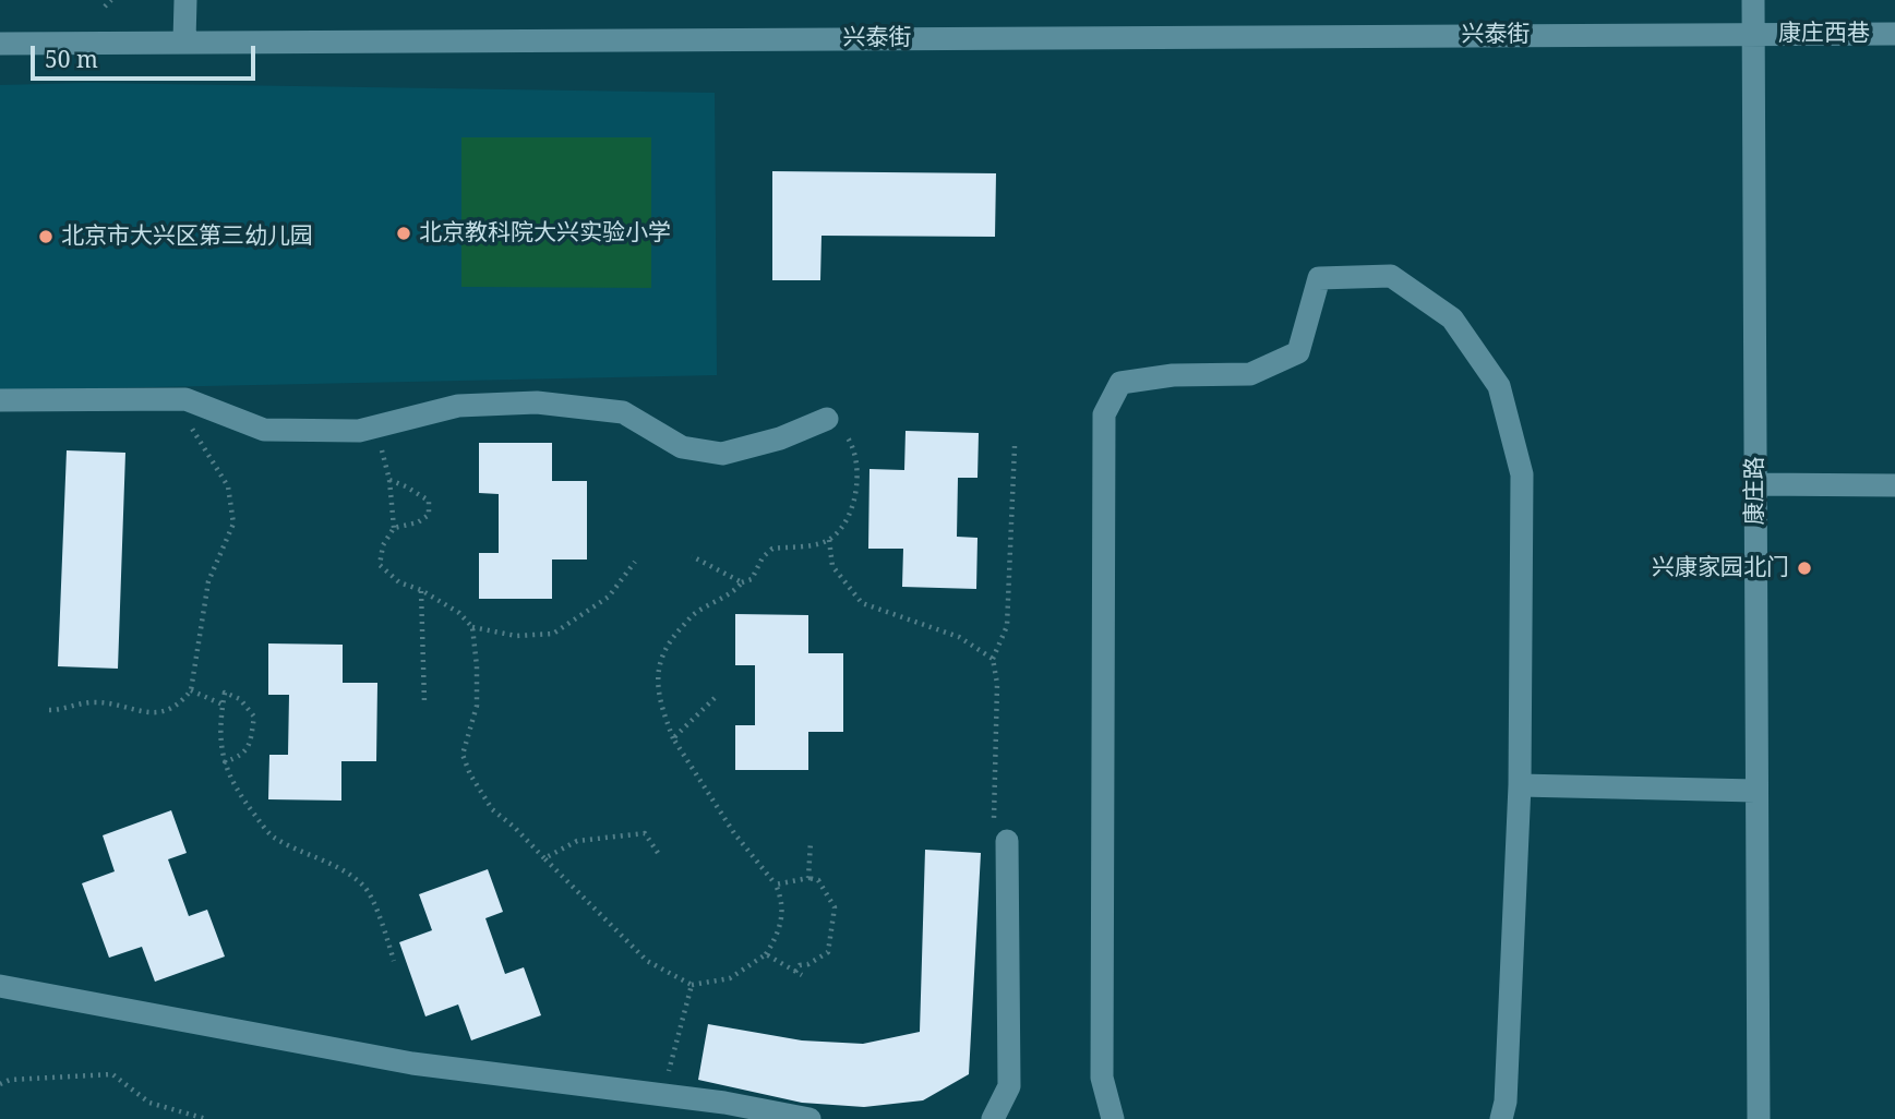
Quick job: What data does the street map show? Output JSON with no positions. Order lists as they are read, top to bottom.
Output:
{
  "streets": {
    "street": ["康庄西巷", "兴泰街", "康庄路"]
  },
  "crossings": [
    ["康庄西巷", "兴泰街"],
    ["康庄西巷", "康庄路"],
    ["兴泰街", "康庄路"]
  ],
  "places": ["北京教科院大兴实验小学", "北京市大兴区第三幼儿园", "兴康家园北门"],
  "scale_bar": "50 m"
}
